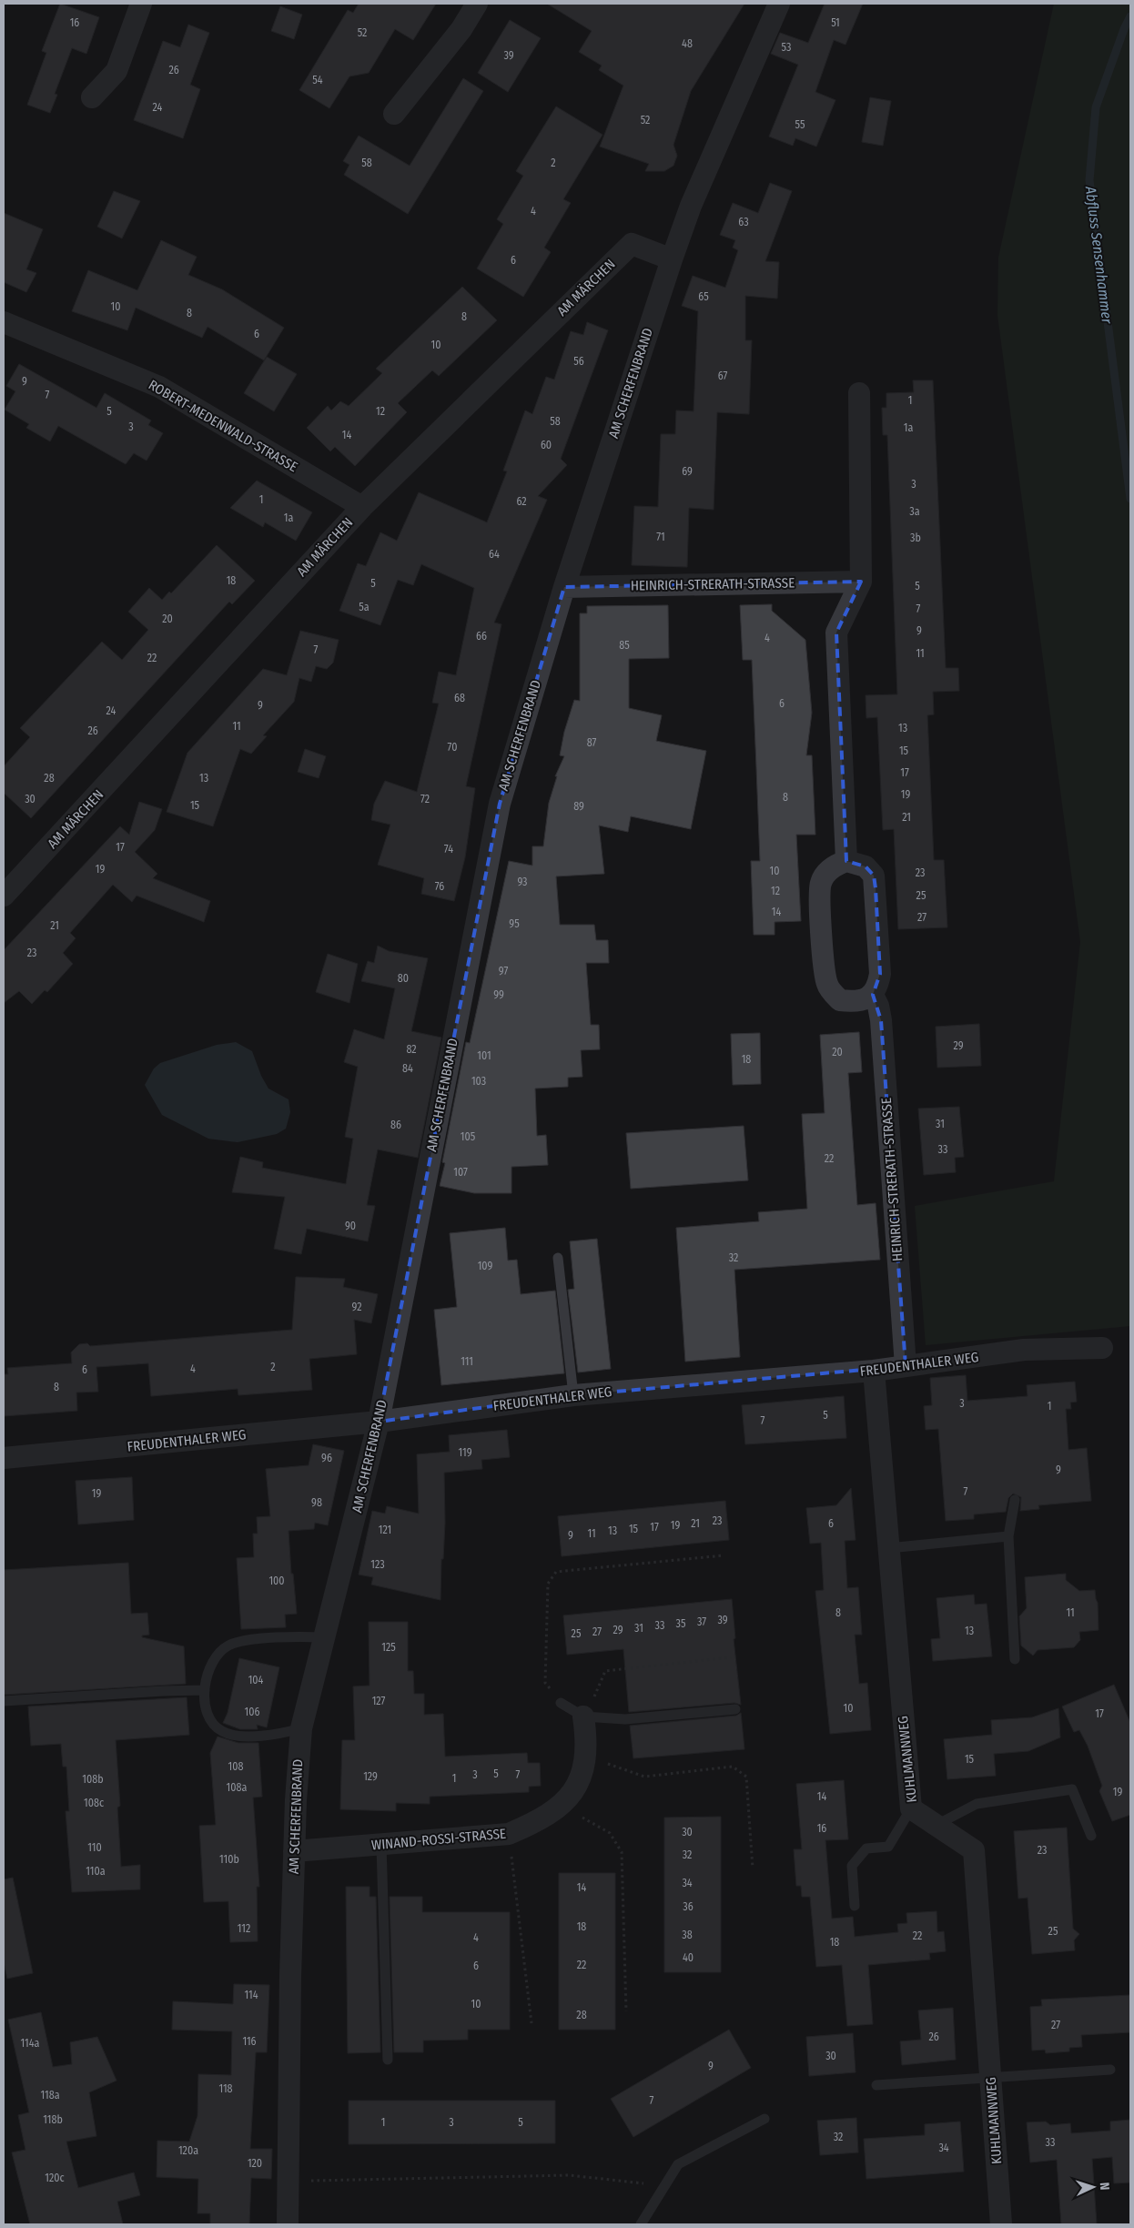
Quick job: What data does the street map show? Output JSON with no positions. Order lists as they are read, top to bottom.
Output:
{
  "streets": {
    "street": [
      "AM MÄRCHEN",
      "AM SCHERFENBRAND",
      "ROBERT-MEDENWALD-STRASSE",
      "HEINRICH-STRERATH-STRASSE",
      "FREUDENTHALER WEG",
      "KUHLMANNWEG",
      "WINAND-ROSSI-STRASSE"
    ]
  },
  "crossings": [
    ["AM MÄRCHEN", "AM SCHERFENBRAND"],
    ["AM MÄRCHEN", "ROBERT-MEDENWALD-STRASSE"],
    ["AM SCHERFENBRAND", "HEINRICH-STRERATH-STRASSE"],
    ["AM SCHERFENBRAND", "FREUDENTHALER WEG"],
    ["AM SCHERFENBRAND", "WINAND-ROSSI-STRASSE"],
    ["HEINRICH-STRERATH-STRASSE", "FREUDENTHALER WEG"],
    ["FREUDENTHALER WEG", "KUHLMANNWEG"]
  ],
  "water": ["Abfluss Sensenhammer"],
  "house_numbers": [
    "16",
    "51",
    "52",
    "48",
    "53",
    "39",
    "26",
    "54",
    "24",
    "52",
    "55",
    "58",
    "2",
    "4",
    "63",
    "6",
    "65",
    "10",
    "8",
    "8",
    "6",
    "10",
    "56",
    "67",
    "9",
    "7",
    "1",
    "5",
    "12",
    "58",
    "3",
    "1a",
    "14",
    "60",
    "69",
    "3",
    "1",
    "62",
    "3a",
    "1a",
    "71",
    "3b",
    "64",
    "18",
    "5",
    "5",
    "5a",
    "7",
    "20",
    "9",
    "66",
    "4",
    "85",
    "7",
    "11",
    "22",
    "68",
    "6",
    "9",
    "24",
    "11",
    "13",
    "26",
    "87",
    "70",
    "15",
    "17",
    "28",
    "13",
    "19",
    "8",
    "30",
    "72",
    "15",
    "89",
    "21",
    "17",
    "74",
    "19",
    "10",
    "23",
    "93",
    "76",
    "12",
    "25",
    "14",
    "27",
    "95",
    "21",
    "23",
    "97",
    "80",
    "99",
    "29",
    "82",
    "20",
    "101",
    "18",
    "84",
    "103",
    "31",
    "86",
    "105",
    "33",
    "22",
    "107",
    "90",
    "32",
    "109",
    "92",
    "111",
    "2",
    "4",
    "6",
    "8",
    "3",
    "1",
    "5",
    "7",
    "119",
    "96",
    "9",
    "7",
    "19",
    "98",
    "23",
    "21",
    "6",
    "19",
    "17",
    "15",
    "121",
    "13",
    "11",
    "9",
    "123",
    "100",
    "8",
    "11",
    "39",
    "37",
    "35",
    "33",
    "31",
    "29",
    "13",
    "27",
    "25",
    "125",
    "104",
    "127",
    "10",
    "106",
    "17",
    "15",
    "108",
    "5",
    "3",
    "7",
    "129",
    "1",
    "108b",
    "108a",
    "19",
    "14",
    "108c",
    "16",
    "30",
    "110",
    "23",
    "32",
    "110b",
    "110a",
    "34",
    "14",
    "36",
    "18",
    "112",
    "25",
    "38",
    "22",
    "4",
    "18",
    "40",
    "22",
    "6",
    "114",
    "10",
    "28",
    "27",
    "26",
    "116",
    "114a",
    "30",
    "9",
    "118",
    "118a",
    "7",
    "118b",
    "1",
    "3",
    "5",
    "32",
    "33",
    "34",
    "120a",
    "120",
    "120c"
  ],
  "north": "right"
}
